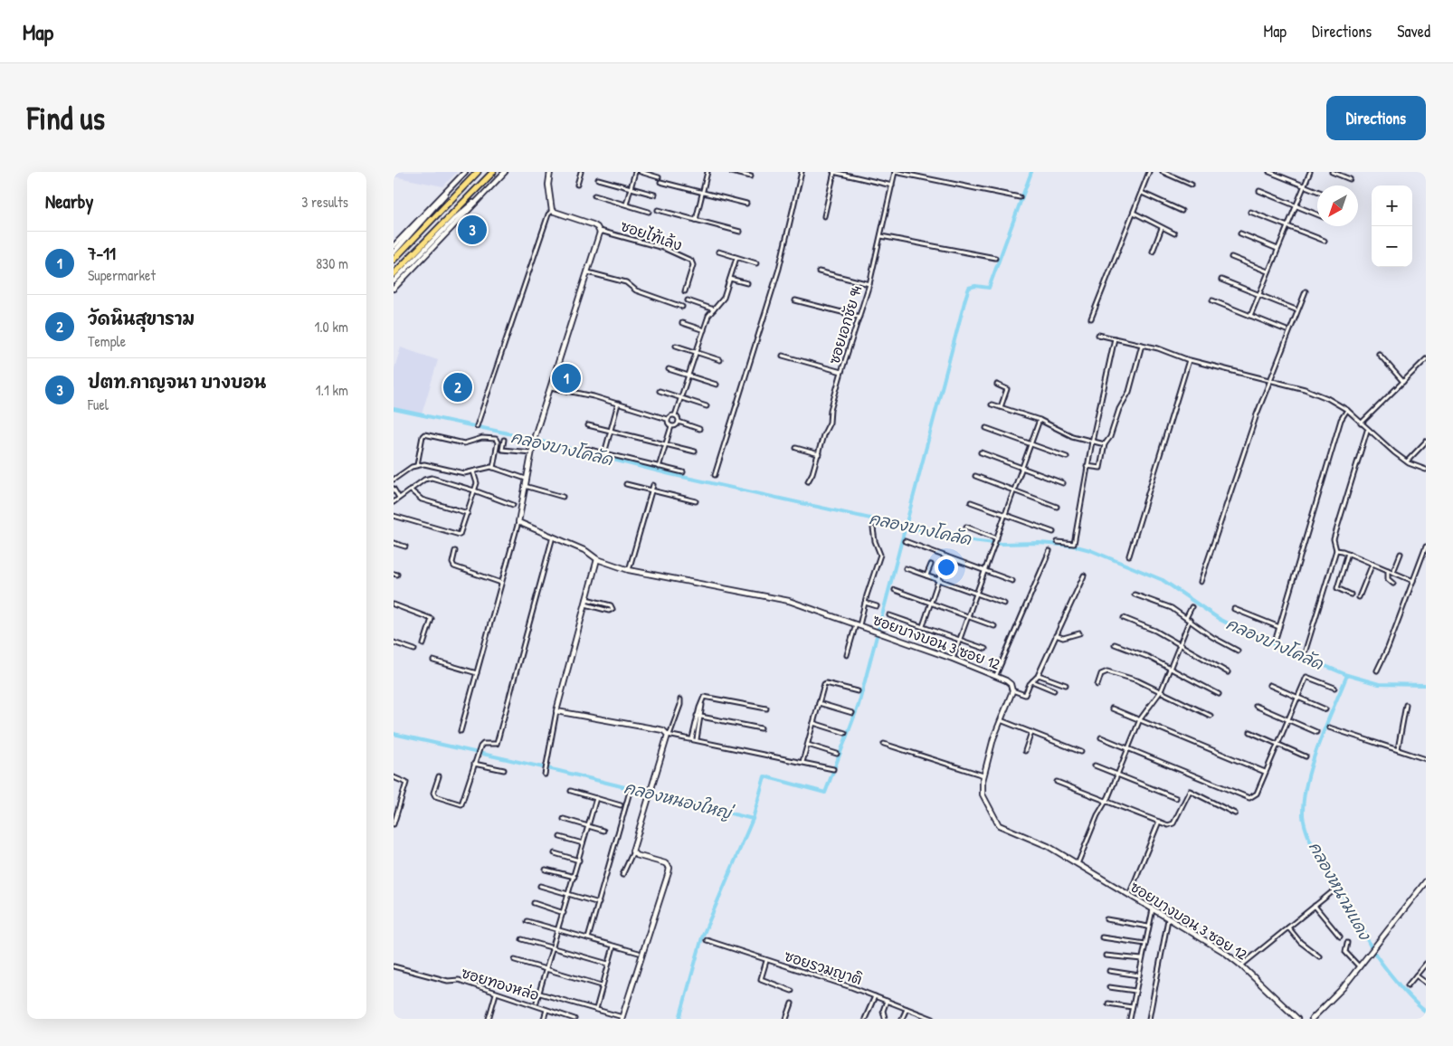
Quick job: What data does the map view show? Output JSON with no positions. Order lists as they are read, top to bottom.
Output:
{
  "streets": {
    "street": [
      "ซอยไท้เล้ง",
      "ซอยเอกชัย 94",
      "ซอยบางบอน 3 ซอย 12",
      "ซอยรวมญาติ",
      "ซอยทองหล่อ"
    ]
  },
  "water": ["คลองบางโคลัด", "คลองหนองใหญ่", "คลองหนามแดง"],
  "north": "bottom left",
  "page": {
    "header": "Map",
    "nav": ["Map", "Directions", "Saved"],
    "buttons": "Directions",
    "title": "Find us",
    "heading": ["Nearby", "3 results"],
    "map_buttons": ["+", "−"],
    "pins": ["3", "1", "2"],
    "list": [
      {
        "mark": "1",
        "name": "7-11",
        "note": "Supermarket",
        "value": "830 m"
      },
      {
        "mark": "2",
        "name": "วัดนินสุขาราม",
        "note": "Temple",
        "value": "1.0 km"
      },
      {
        "mark": "3",
        "name": "ปตท.กาญจนา บางบอน",
        "note": "Fuel",
        "value": "1.1 km"
      }
    ]
  }
}
